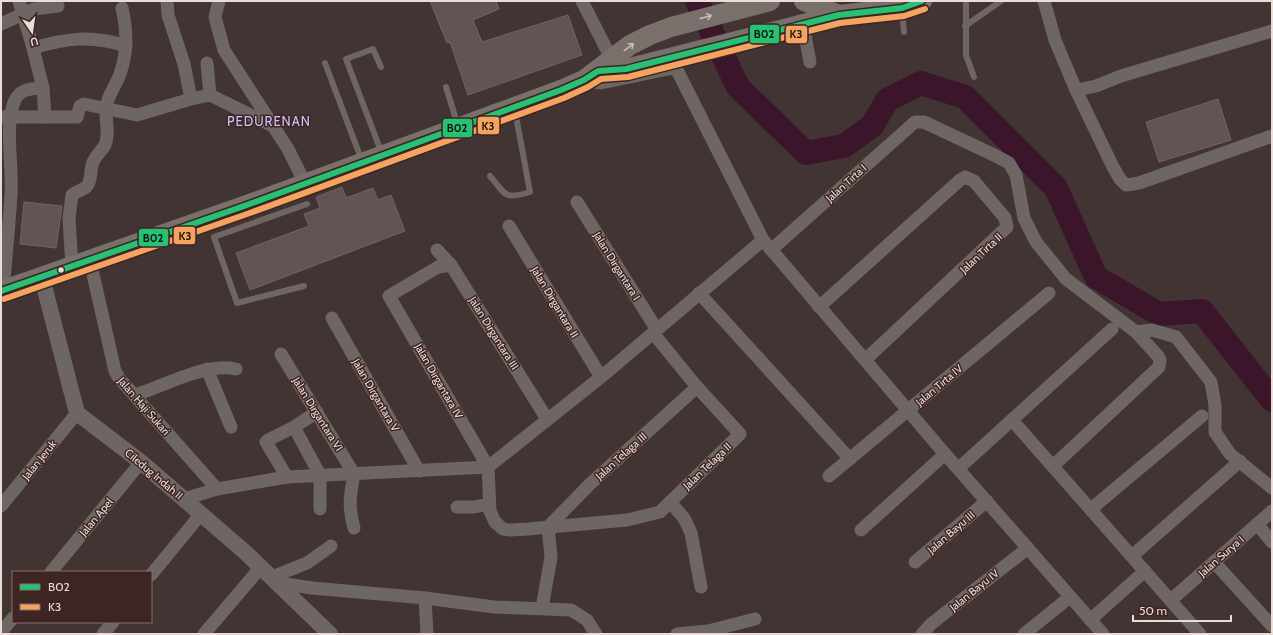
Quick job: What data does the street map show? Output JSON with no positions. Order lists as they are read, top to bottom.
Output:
{
  "streets": {
    "street": [
      "Jalan Tirta I",
      "Jalan Tirta II",
      "Jalan Dirgantara I",
      "Jalan Dirgantara II",
      "Jalan Dirgantara III",
      "Jalan Dirgantara IV",
      "Jalan Tirta IV",
      "Jalan Dirgantara V",
      "Jalan Haji Sukari",
      "Jalan Dirgantara VI",
      "Jalan Telaga III",
      "Jalan Jeruk",
      "Jalan Telaga II",
      "Ciledug Indah II",
      "Jalan Apel",
      "Jalan Bayu III",
      "Jalan Surya I",
      "Jalan Bayu IV"
    ]
  },
  "crossings": [
    ["Jalan Dirgantara I", "Jalan Telaga II"],
    ["Jalan Dirgantara III", "Jalan Dirgantara IV"],
    ["Jalan Telaga III", "Jalan Telaga II"],
    ["Jalan Jeruk", "Ciledug Indah II"],
    ["Ciledug Indah II", "Jalan Apel"]
  ],
  "districts": ["PEDURENAN"],
  "lines": ["transit line B02", "transit line K3"],
  "legend": ["B02", "K3"],
  "scale_bar": "50 m",
  "north": "bottom"
}
